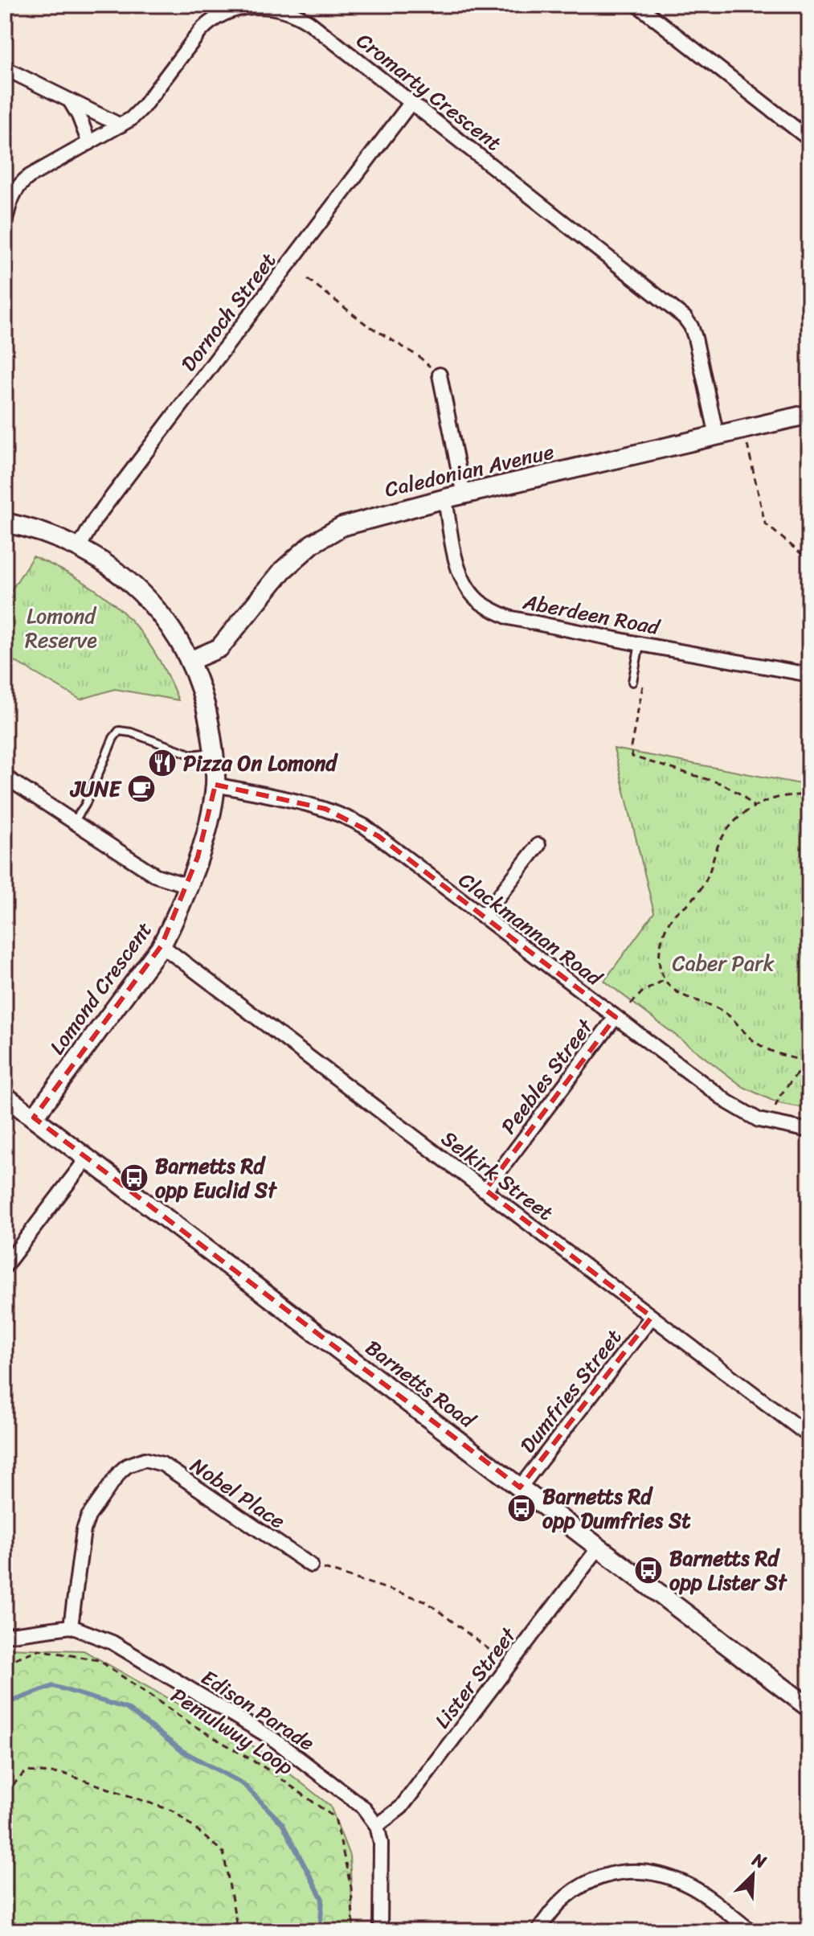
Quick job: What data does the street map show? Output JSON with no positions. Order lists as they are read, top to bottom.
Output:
{
  "streets": {
    "street": [
      "Cromarty Crescent",
      "Dornoch Street",
      "Caledonian Avenue",
      "Aberdeen Road",
      "Clackmannan Road",
      "Lomond Crescent",
      "Peebles Street",
      "Selkirk Street",
      "Barnetts Road",
      "Dumfries Street",
      "Nobel Place",
      "Lister Street",
      "Edison Parade"
    ],
    "path": ["Pemulwuy Loop"]
  },
  "crossings": [
    ["Cromarty Crescent", "Dornoch Street"],
    ["Cromarty Crescent", "Caledonian Avenue"],
    ["Dornoch Street", "Lomond Crescent"],
    ["Caledonian Avenue", "Aberdeen Road"],
    ["Caledonian Avenue", "Lomond Crescent"],
    ["Clackmannan Road", "Lomond Crescent"],
    ["Clackmannan Road", "Peebles Street"],
    ["Lomond Crescent", "Selkirk Street"],
    ["Lomond Crescent", "Barnetts Road"],
    ["Peebles Street", "Selkirk Street"],
    ["Selkirk Street", "Dumfries Street"],
    ["Barnetts Road", "Dumfries Street"],
    ["Barnetts Road", "Lister Street"],
    ["Nobel Place", "Edison Parade"],
    ["Lister Street", "Edison Parade"]
  ],
  "parks": ["Lomond Reserve", "Caber Park"],
  "places": {
    "restaurant": ["Pizza On Lomond"],
    "cafe": ["JUNE"],
    "bus stop": ["Barnetts Rd opp Euclid St", "Barnetts Rd opp Dumfries St", "Barnetts Rd opp Lister St"]
  },
  "north": "top right"
}
